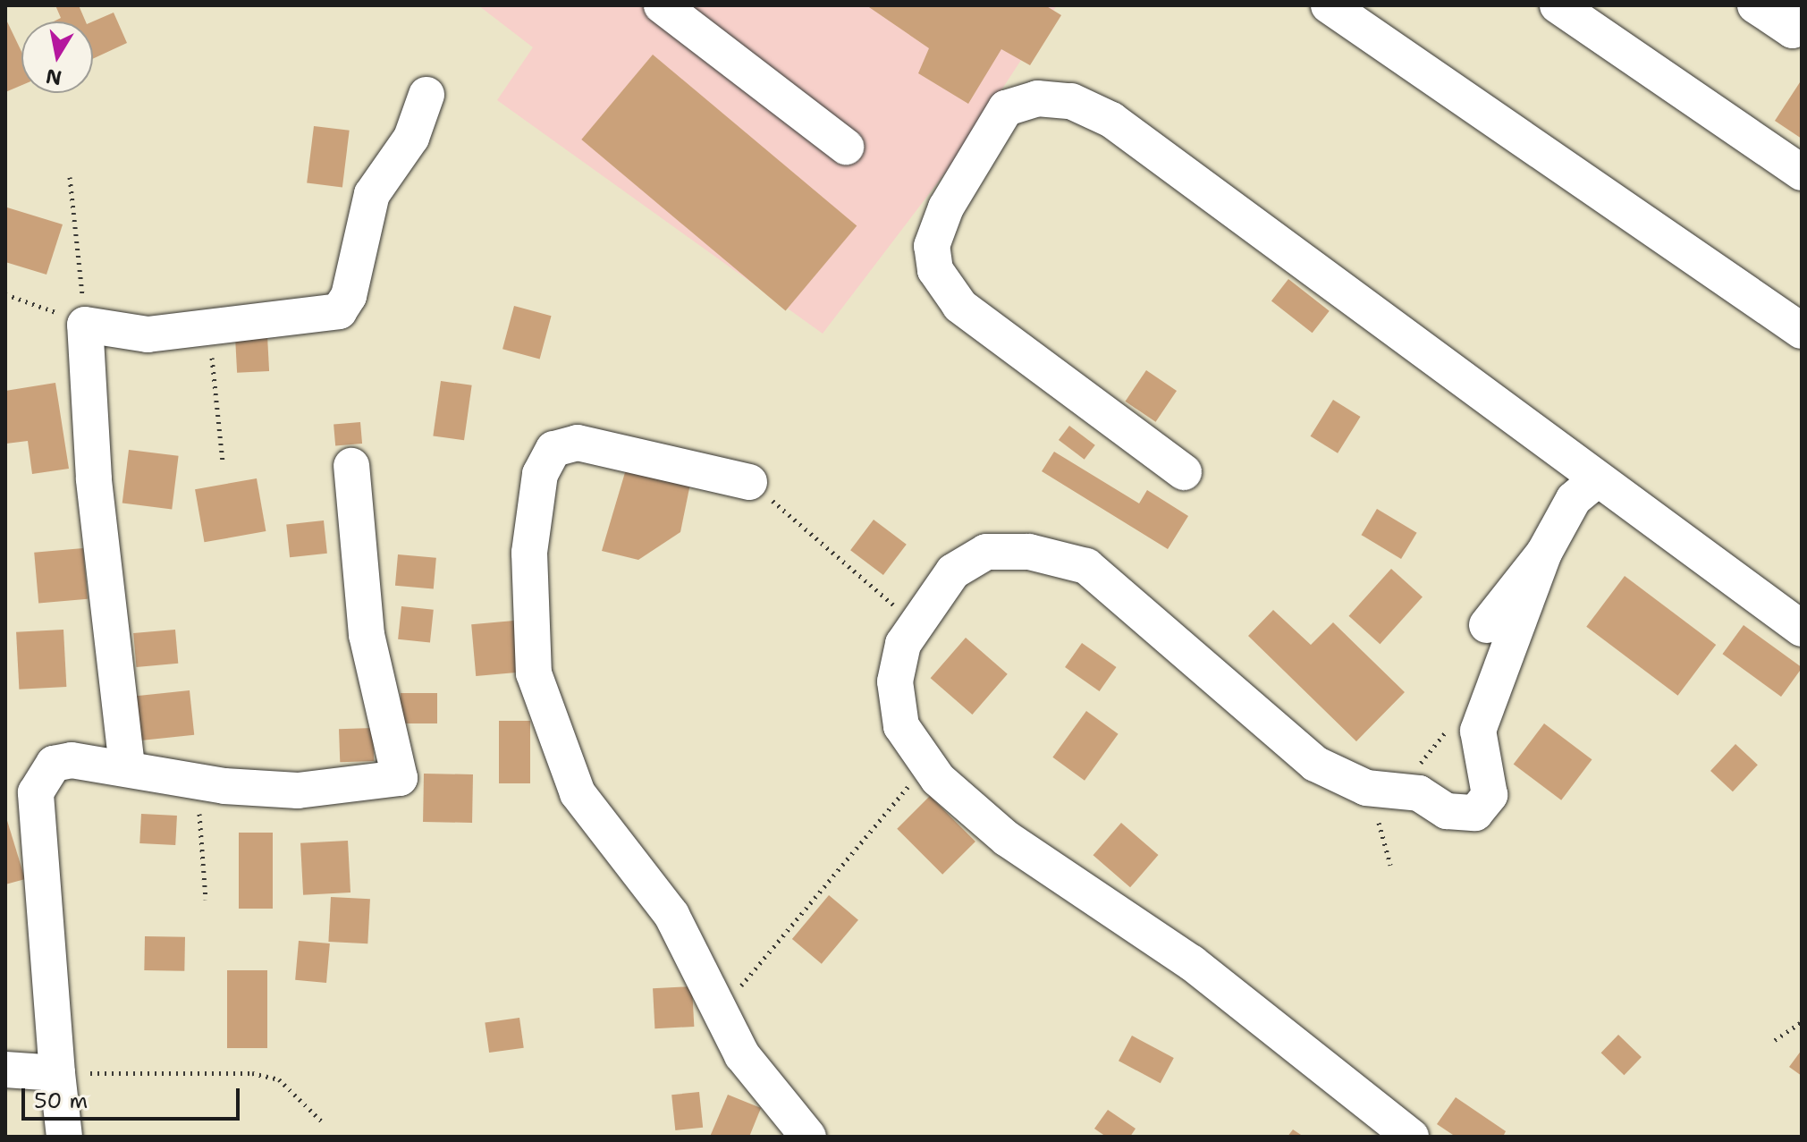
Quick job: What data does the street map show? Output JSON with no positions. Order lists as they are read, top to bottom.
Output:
{
  "scale_bar": "50 m",
  "north": "bottom"
}
